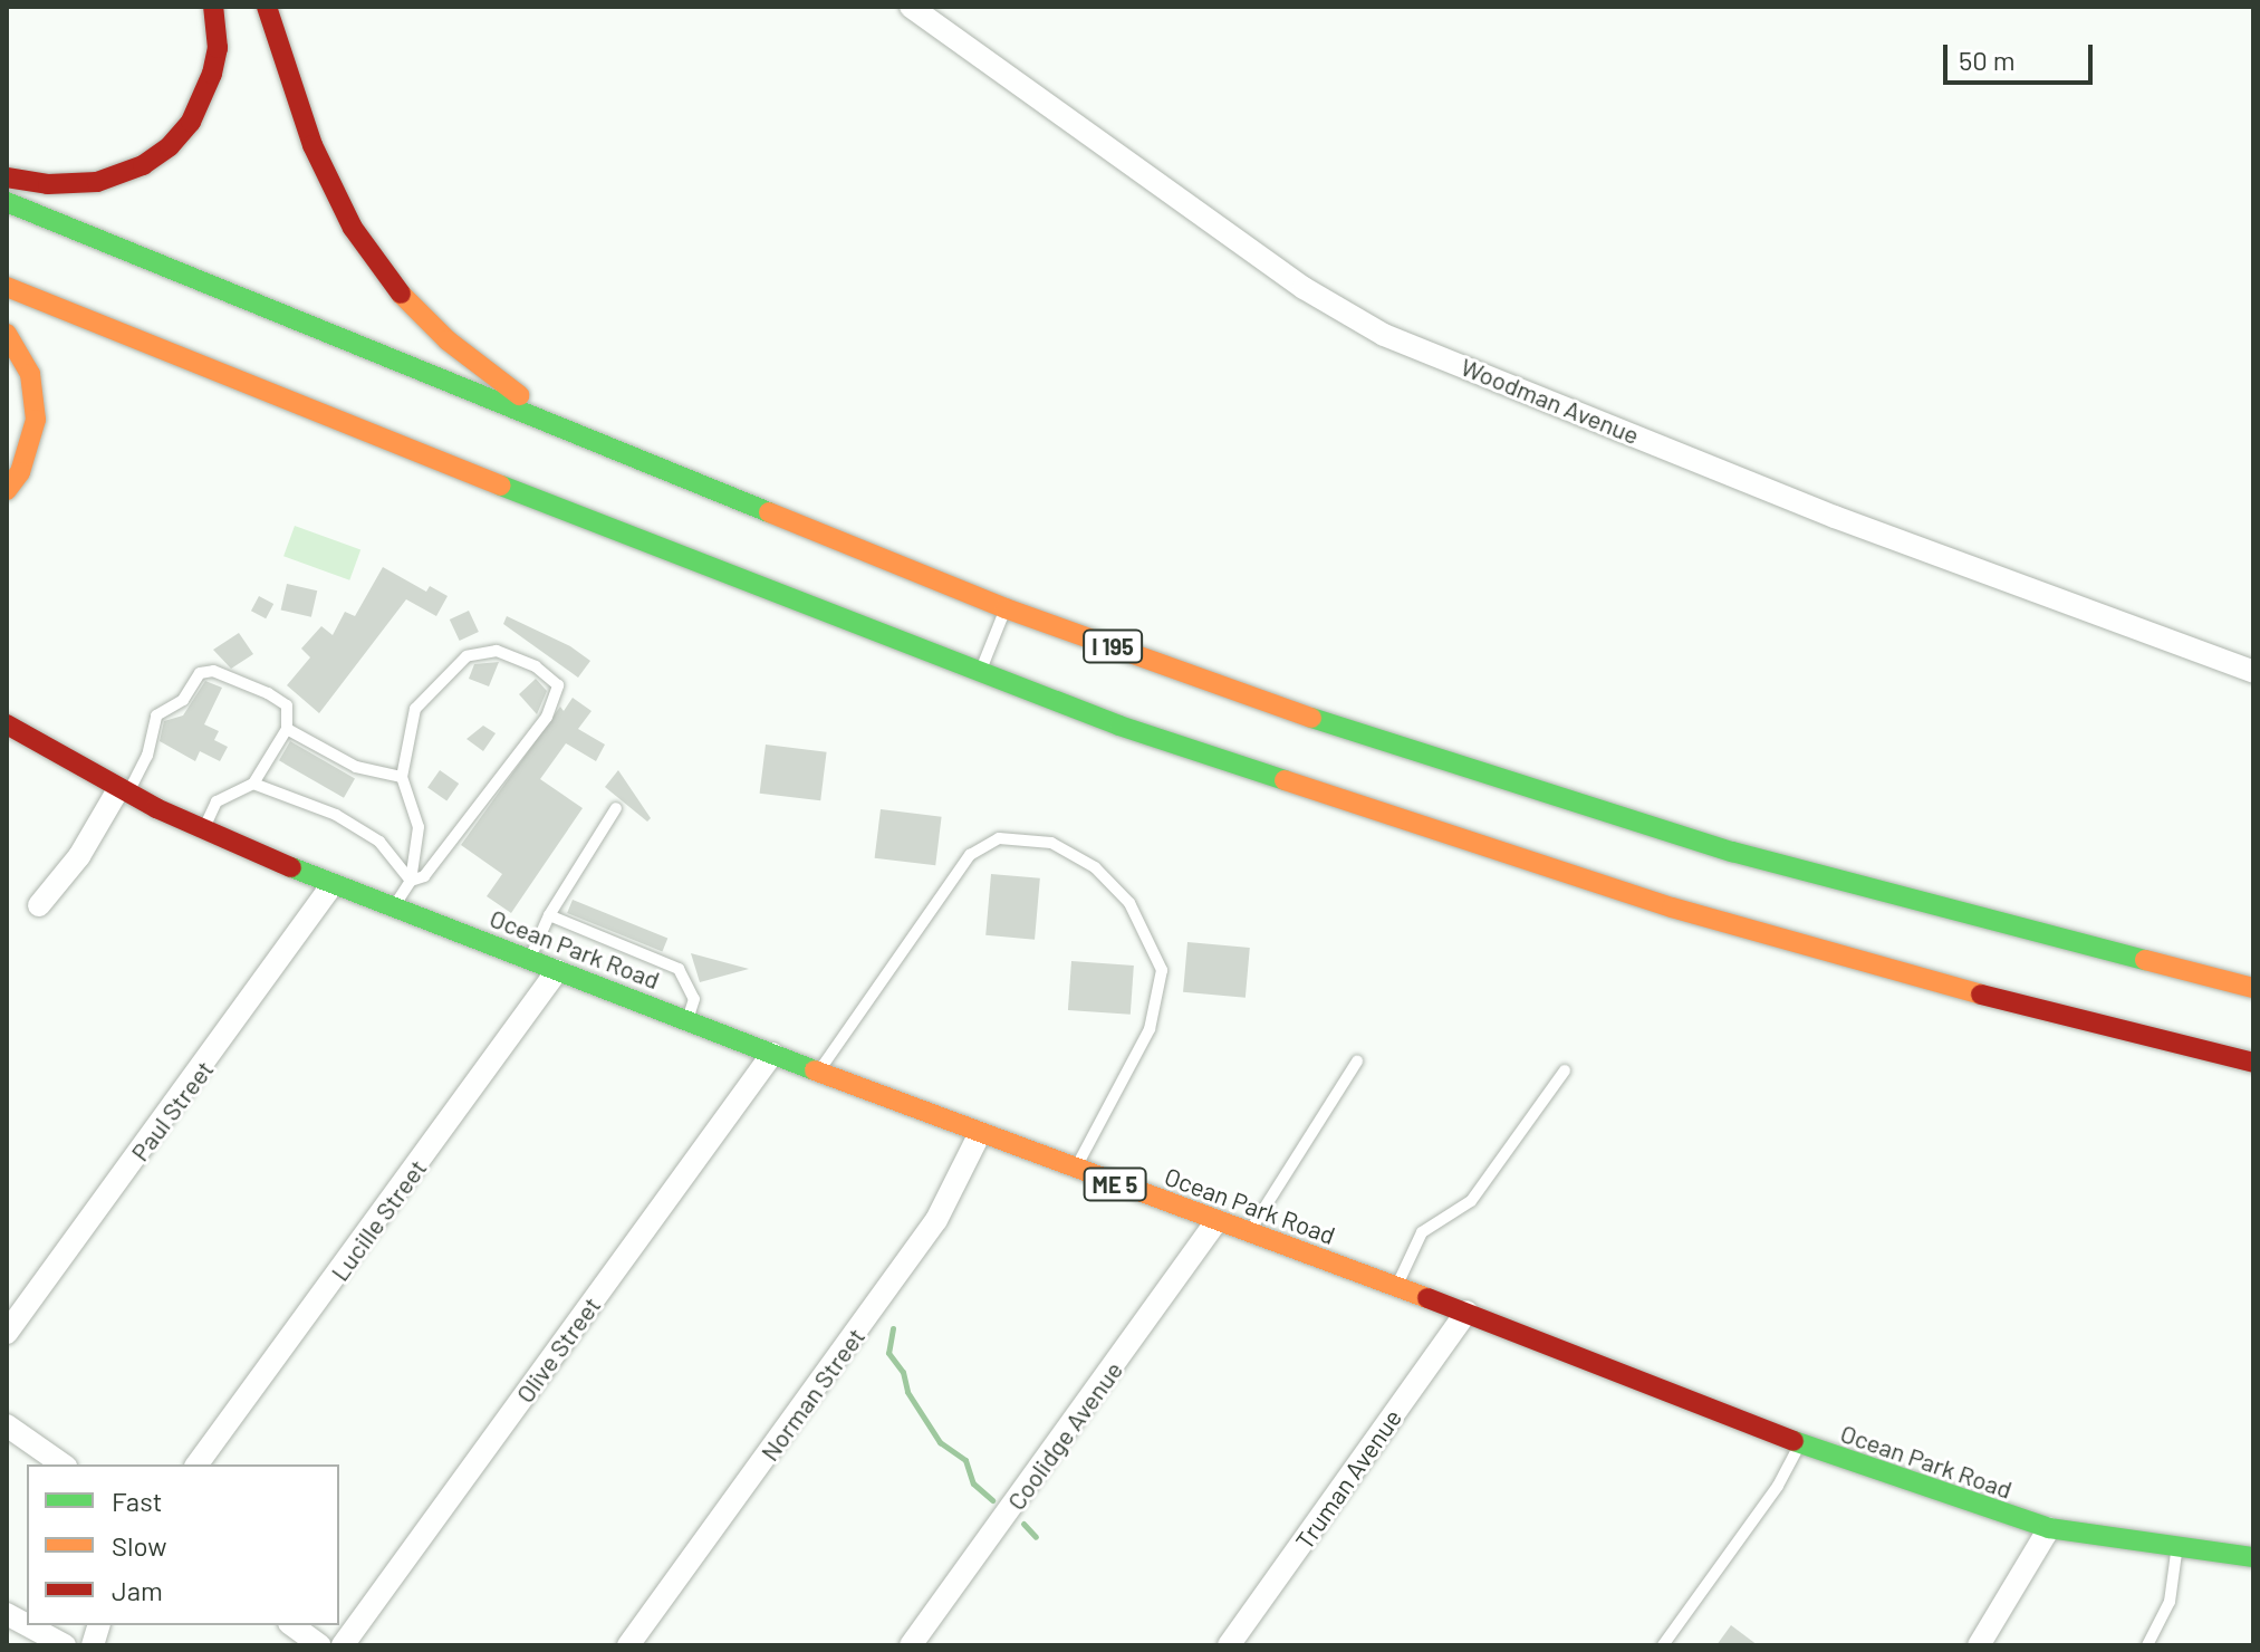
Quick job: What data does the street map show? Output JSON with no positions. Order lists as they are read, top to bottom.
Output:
{
  "streets": {
    "main road": ["I 195", "Ocean Park Road", "ME 5"],
    "street": [
      "Woodman Avenue",
      "Paul Street",
      "Lucille Street",
      "Olive Street",
      "Norman Street",
      "Coolidge Avenue",
      "Truman Avenue"
    ]
  },
  "crossings": [
    ["Ocean Park Road", "Paul Street"],
    ["Ocean Park Road", "Lucille Street"],
    ["Ocean Park Road", "Olive Street"],
    ["Ocean Park Road", "Norman Street"],
    ["Ocean Park Road", "Coolidge Avenue"],
    ["Ocean Park Road", "Truman Avenue"]
  ],
  "legend": ["Fast", "Slow", "Jam"],
  "scale_bar": "50 m"
}
